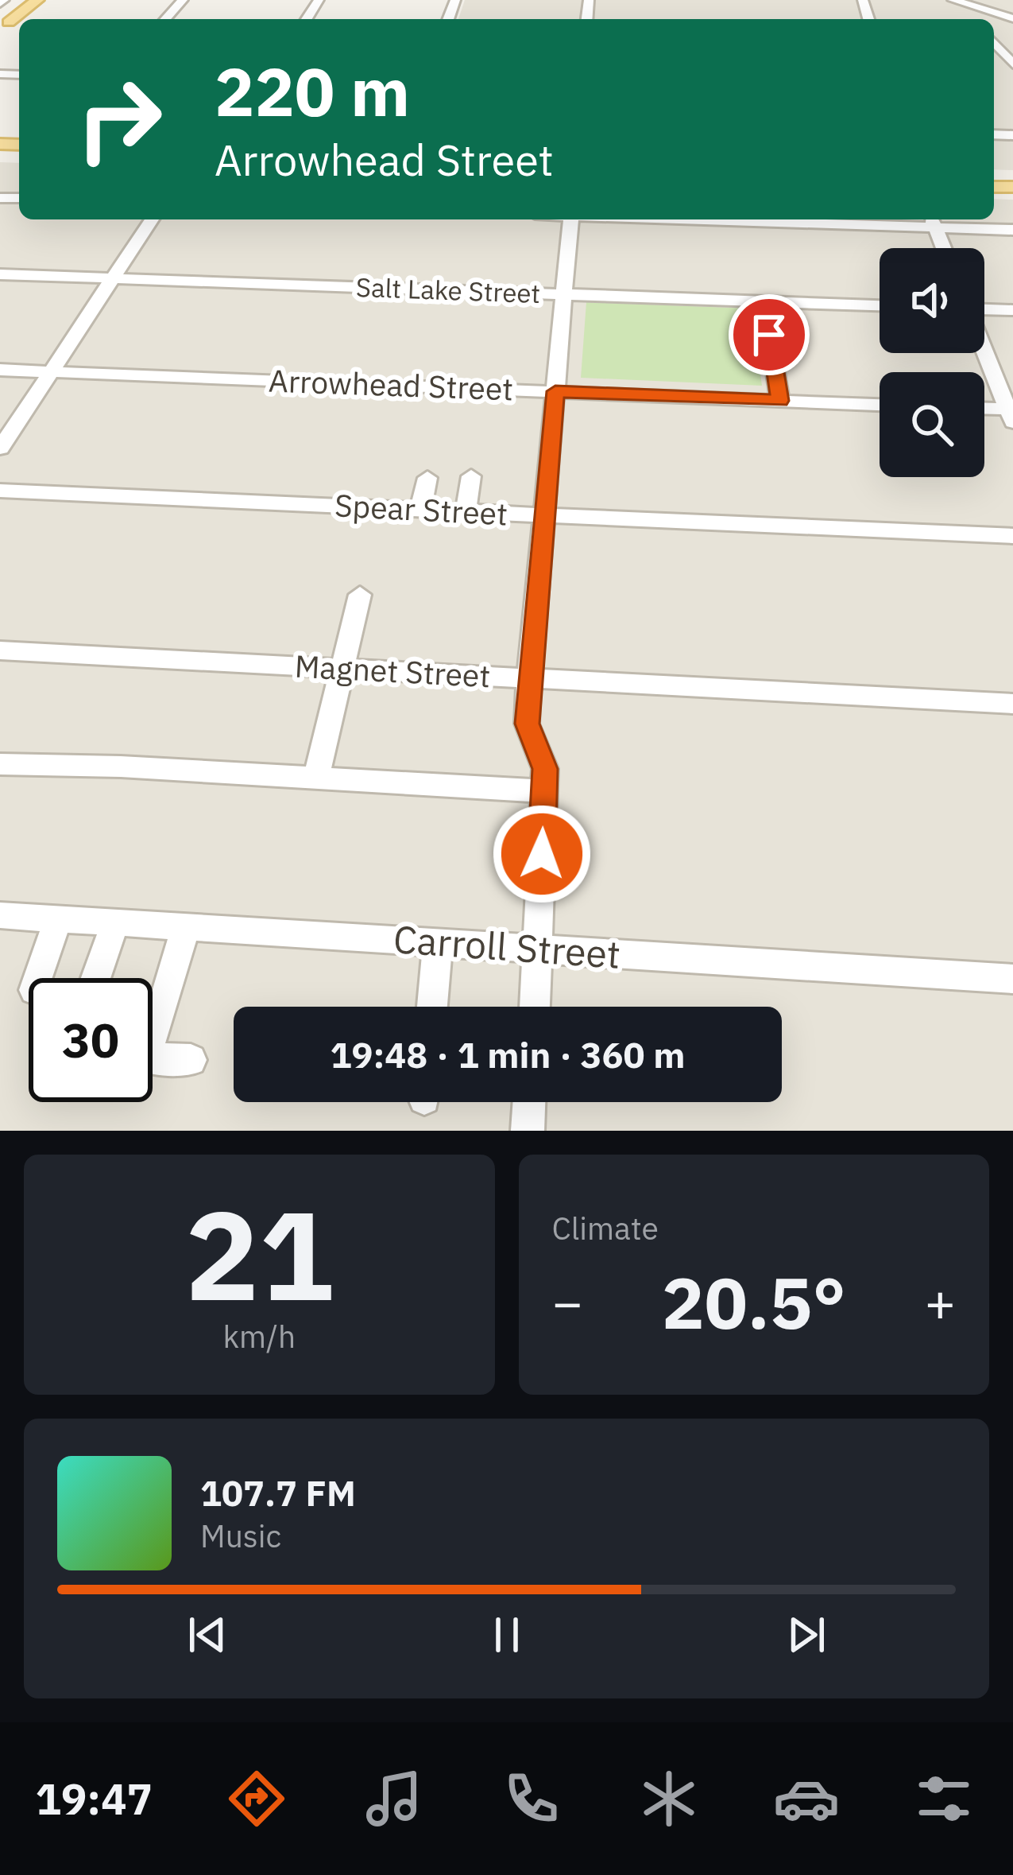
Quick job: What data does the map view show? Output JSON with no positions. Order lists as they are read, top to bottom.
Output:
{
  "streets": {
    "street": [
      "Salt Lake Street",
      "Arrowhead Street",
      "Spear Street",
      "Magnet Street",
      "Carroll Street"
    ]
  },
  "page": {
    "turn": ["220 m", "Arrowhead Street"],
    "limit": "30",
    "trip": "19:48 · 1 min · 360 m",
    "tile": [
      ["21", "km/h"],
      "Climate"
    ],
    "heat": ["−", "20.5°", "+"],
    "song": ["107.7 FM", "Music"],
    "tabs": "19:47"
  }
}
